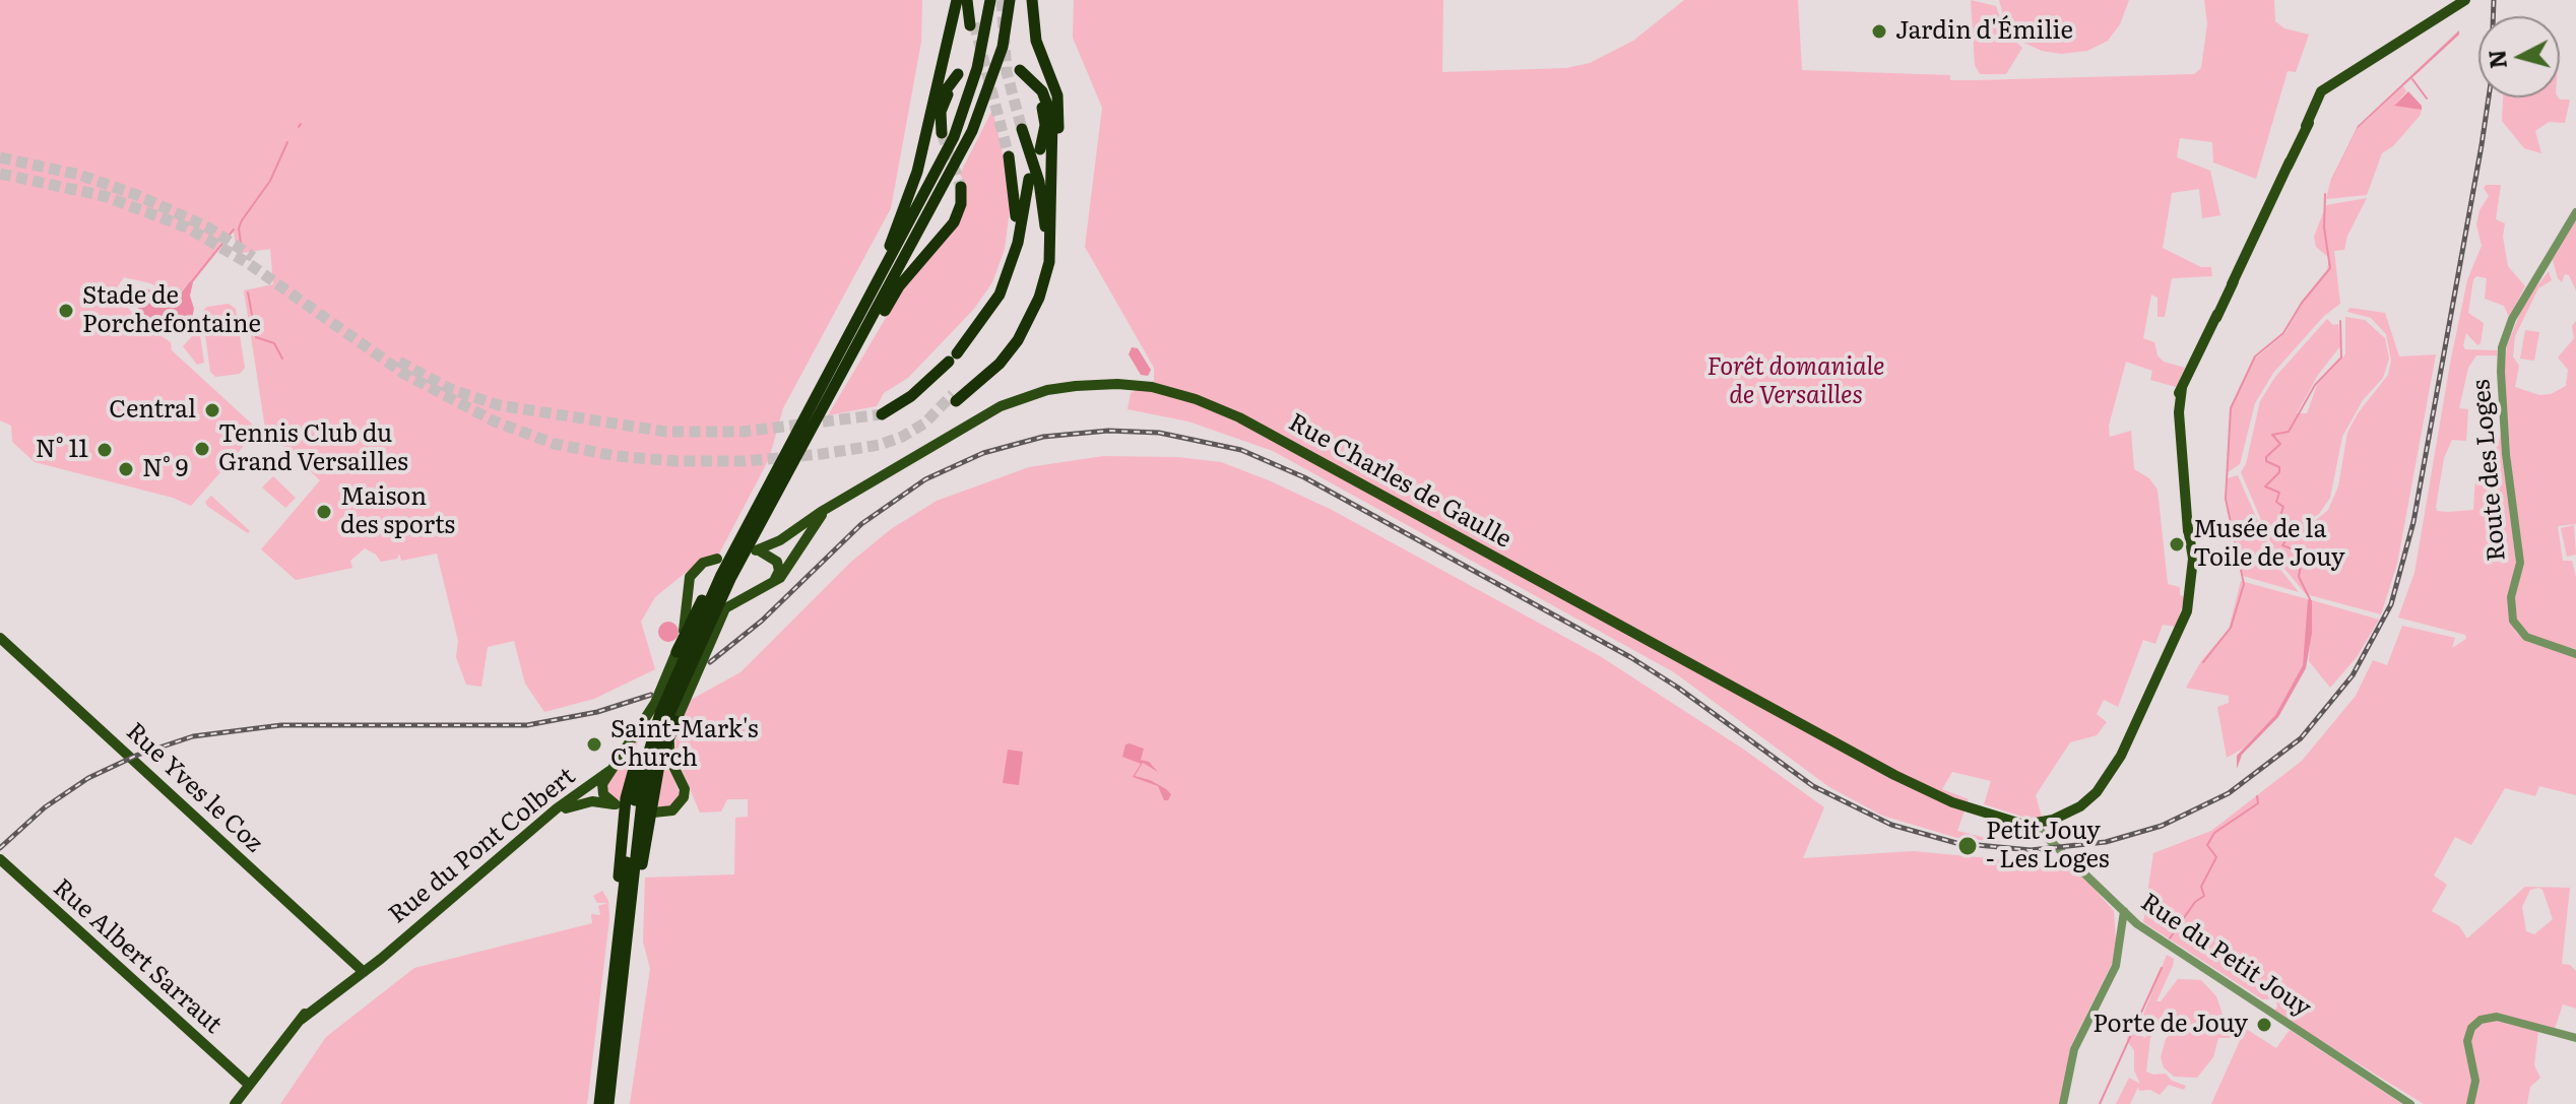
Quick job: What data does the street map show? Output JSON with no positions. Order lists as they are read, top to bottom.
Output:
{
  "streets": {
    "main road": [
      "Rue Charles de Gaulle",
      "Rue Yves le Coz",
      "Rue du Pont Colbert",
      "Rue Albert Sarraut"
    ],
    "street": ["Route des Loges", "Rue du Petit Jouy"]
  },
  "crossings": [
    ["Rue Charles de Gaulle", "Rue du Petit Jouy"],
    ["Rue Yves le Coz", "Rue du Pont Colbert"],
    ["Rue du Pont Colbert", "Rue Albert Sarraut"]
  ],
  "parks": ["Forêt domaniale de Versailles"],
  "places": [
    "Jardin d'Émilie",
    "Stade de Porchefontaine",
    "Central",
    "Tennis Club du Grand Versailles",
    "N° 11",
    "N° 9",
    "Maison des sports",
    "Musée de la Toile de Jouy",
    "Saint-Mark's Church",
    "Petit Jouy - Les Loges",
    "Porte de Jouy"
  ],
  "north": "left"
}
